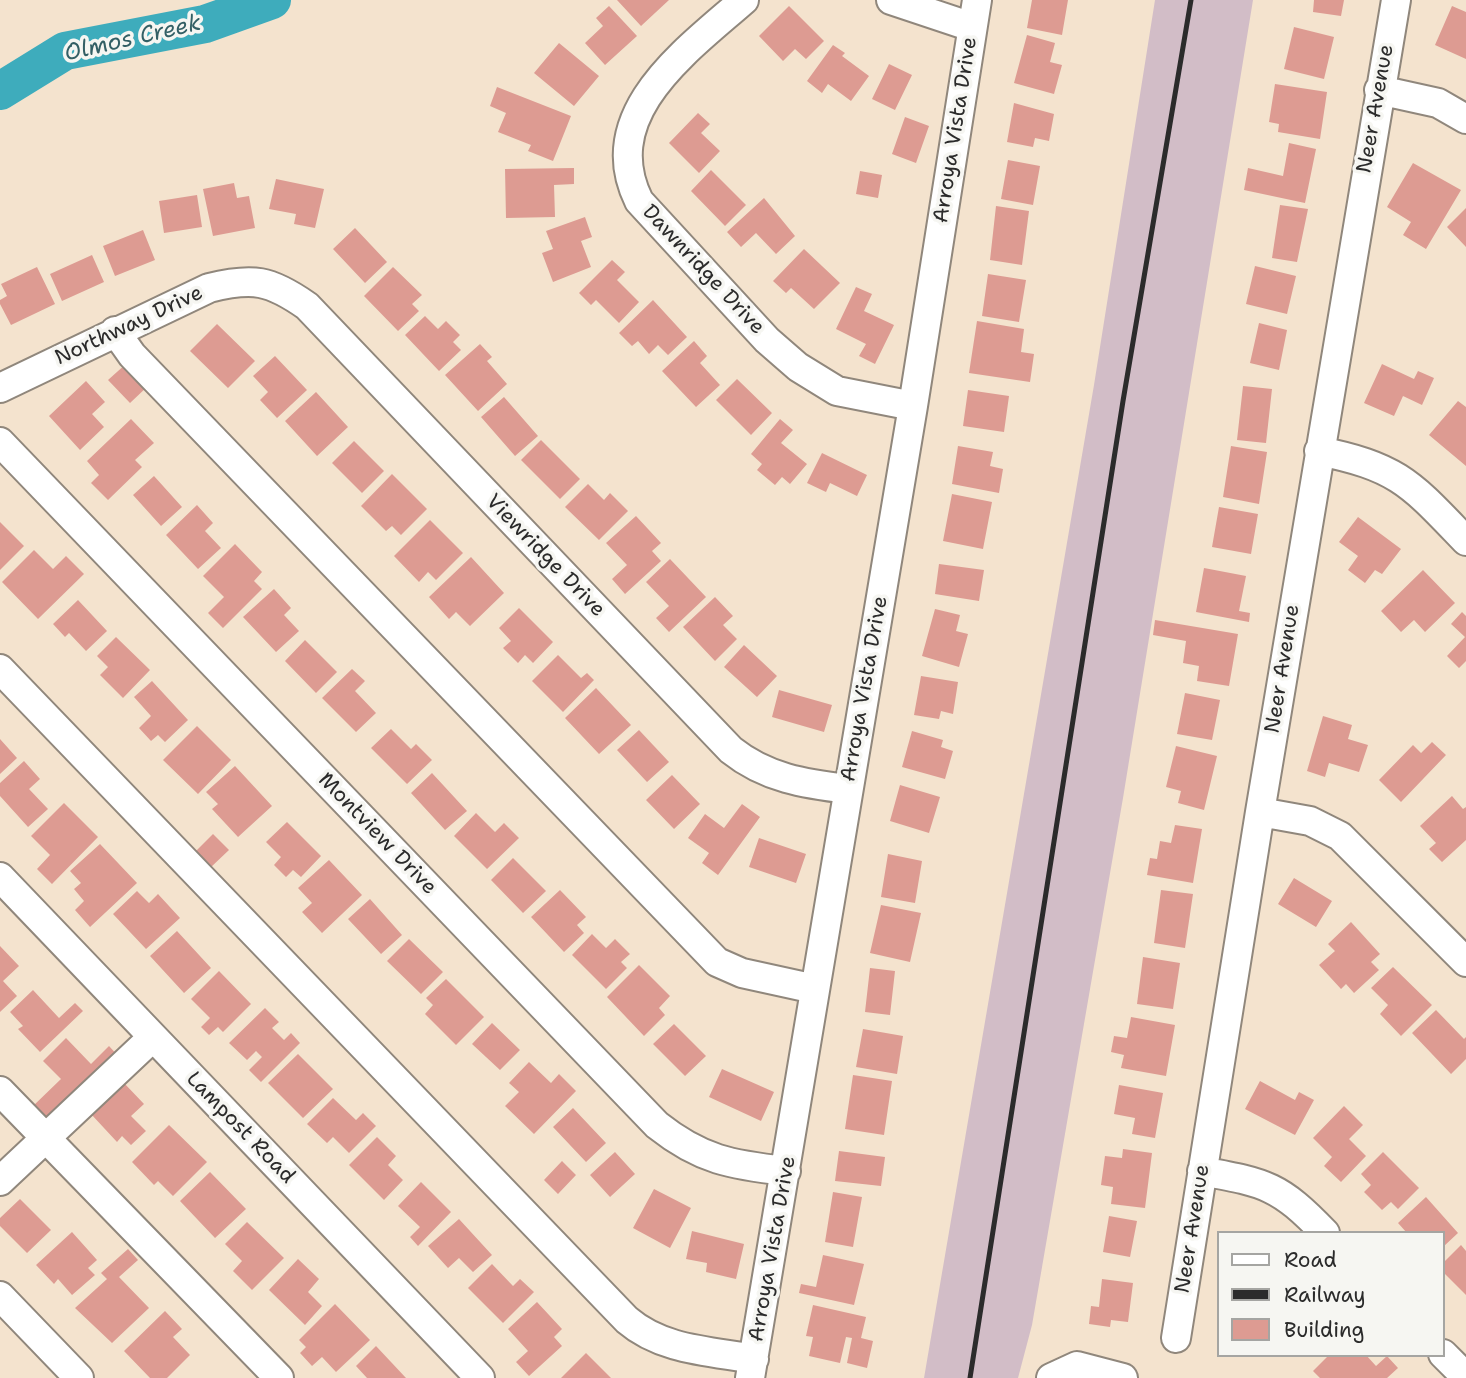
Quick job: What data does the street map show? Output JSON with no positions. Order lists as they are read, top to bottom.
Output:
{
  "streets": {
    "street": [
      "Neer Avenue",
      "Arroya Vista Drive",
      "Dawnridge Drive",
      "Northway Drive",
      "Viewridge Drive",
      "Montview Drive",
      "Lampost Road"
    ]
  },
  "crossings": [
    ["Arroya Vista Drive", "Dawnridge Drive"],
    ["Arroya Vista Drive", "Viewridge Drive"],
    ["Arroya Vista Drive", "Montview Drive"],
    ["Northway Drive", "Viewridge Drive"]
  ],
  "water": ["Olmos Creek"],
  "legend": ["Road", "Railway", "Building"]
}
